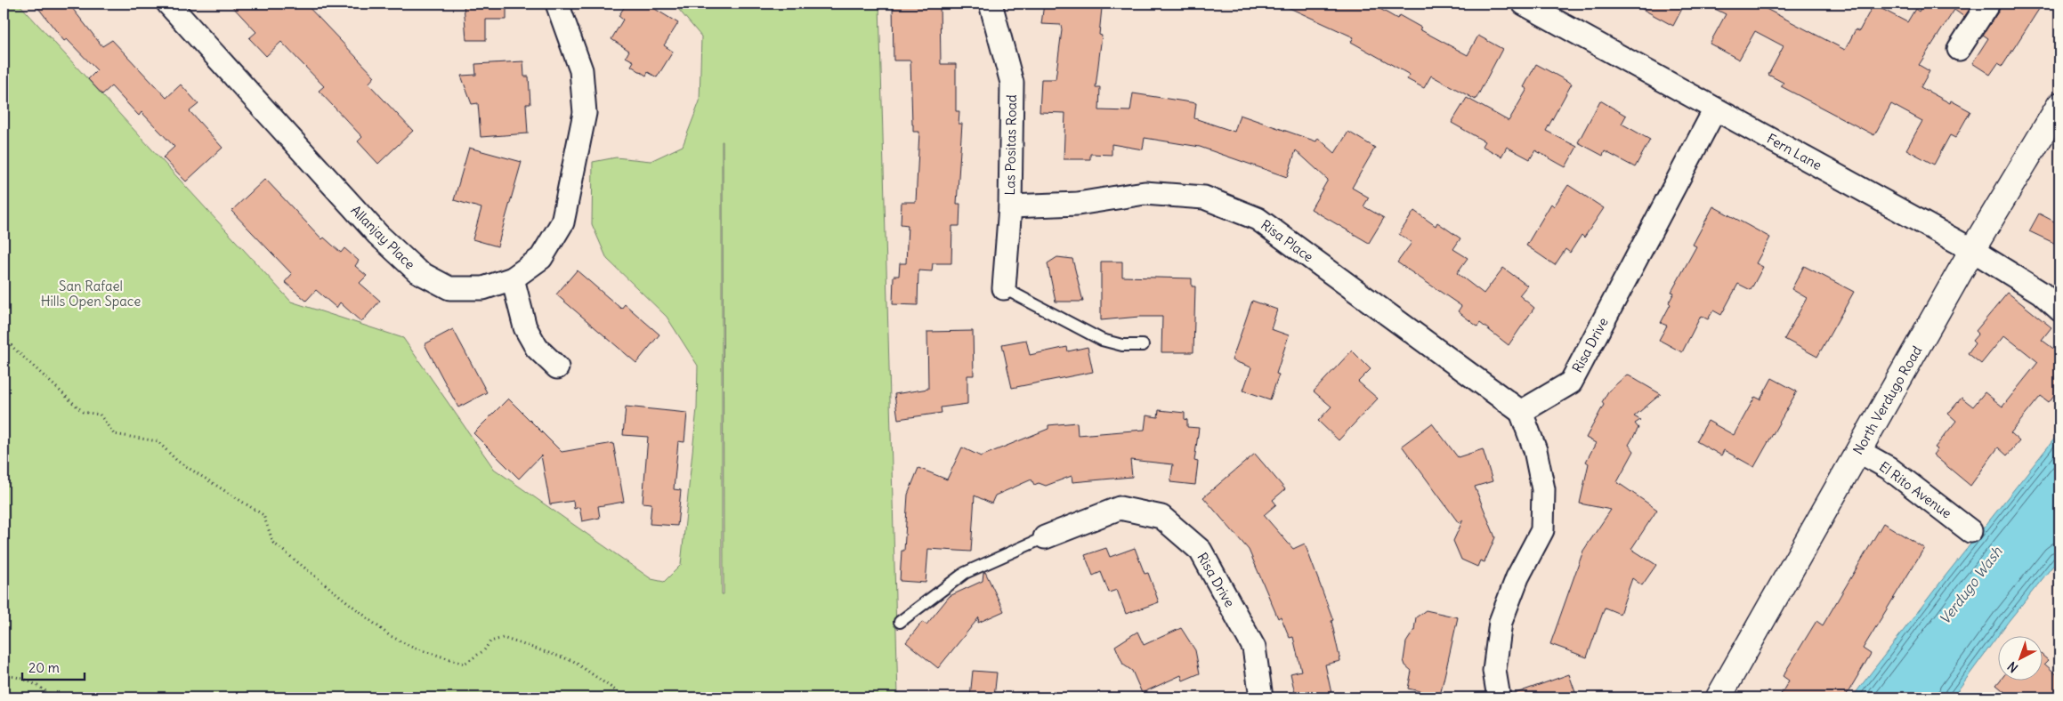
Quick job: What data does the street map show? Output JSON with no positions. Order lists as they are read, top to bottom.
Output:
{
  "streets": {
    "main road": ["North Verdugo Road"],
    "street": [
      "Las Positas Road",
      "Fern Lane",
      "Allanjay Place",
      "Risa Place",
      "Risa Drive",
      "El Rito Avenue"
    ]
  },
  "crossings": [
    ["Las Positas Road", "Risa Place"],
    ["Fern Lane", "Risa Drive"],
    ["Fern Lane", "North Verdugo Road"],
    ["Risa Place", "Risa Drive"],
    ["North Verdugo Road", "El Rito Avenue"]
  ],
  "water": ["Verdugo Wash"],
  "parks": ["San Rafael Hills Open Space"],
  "scale_bar": "20 m",
  "north": "bottom left"
}
